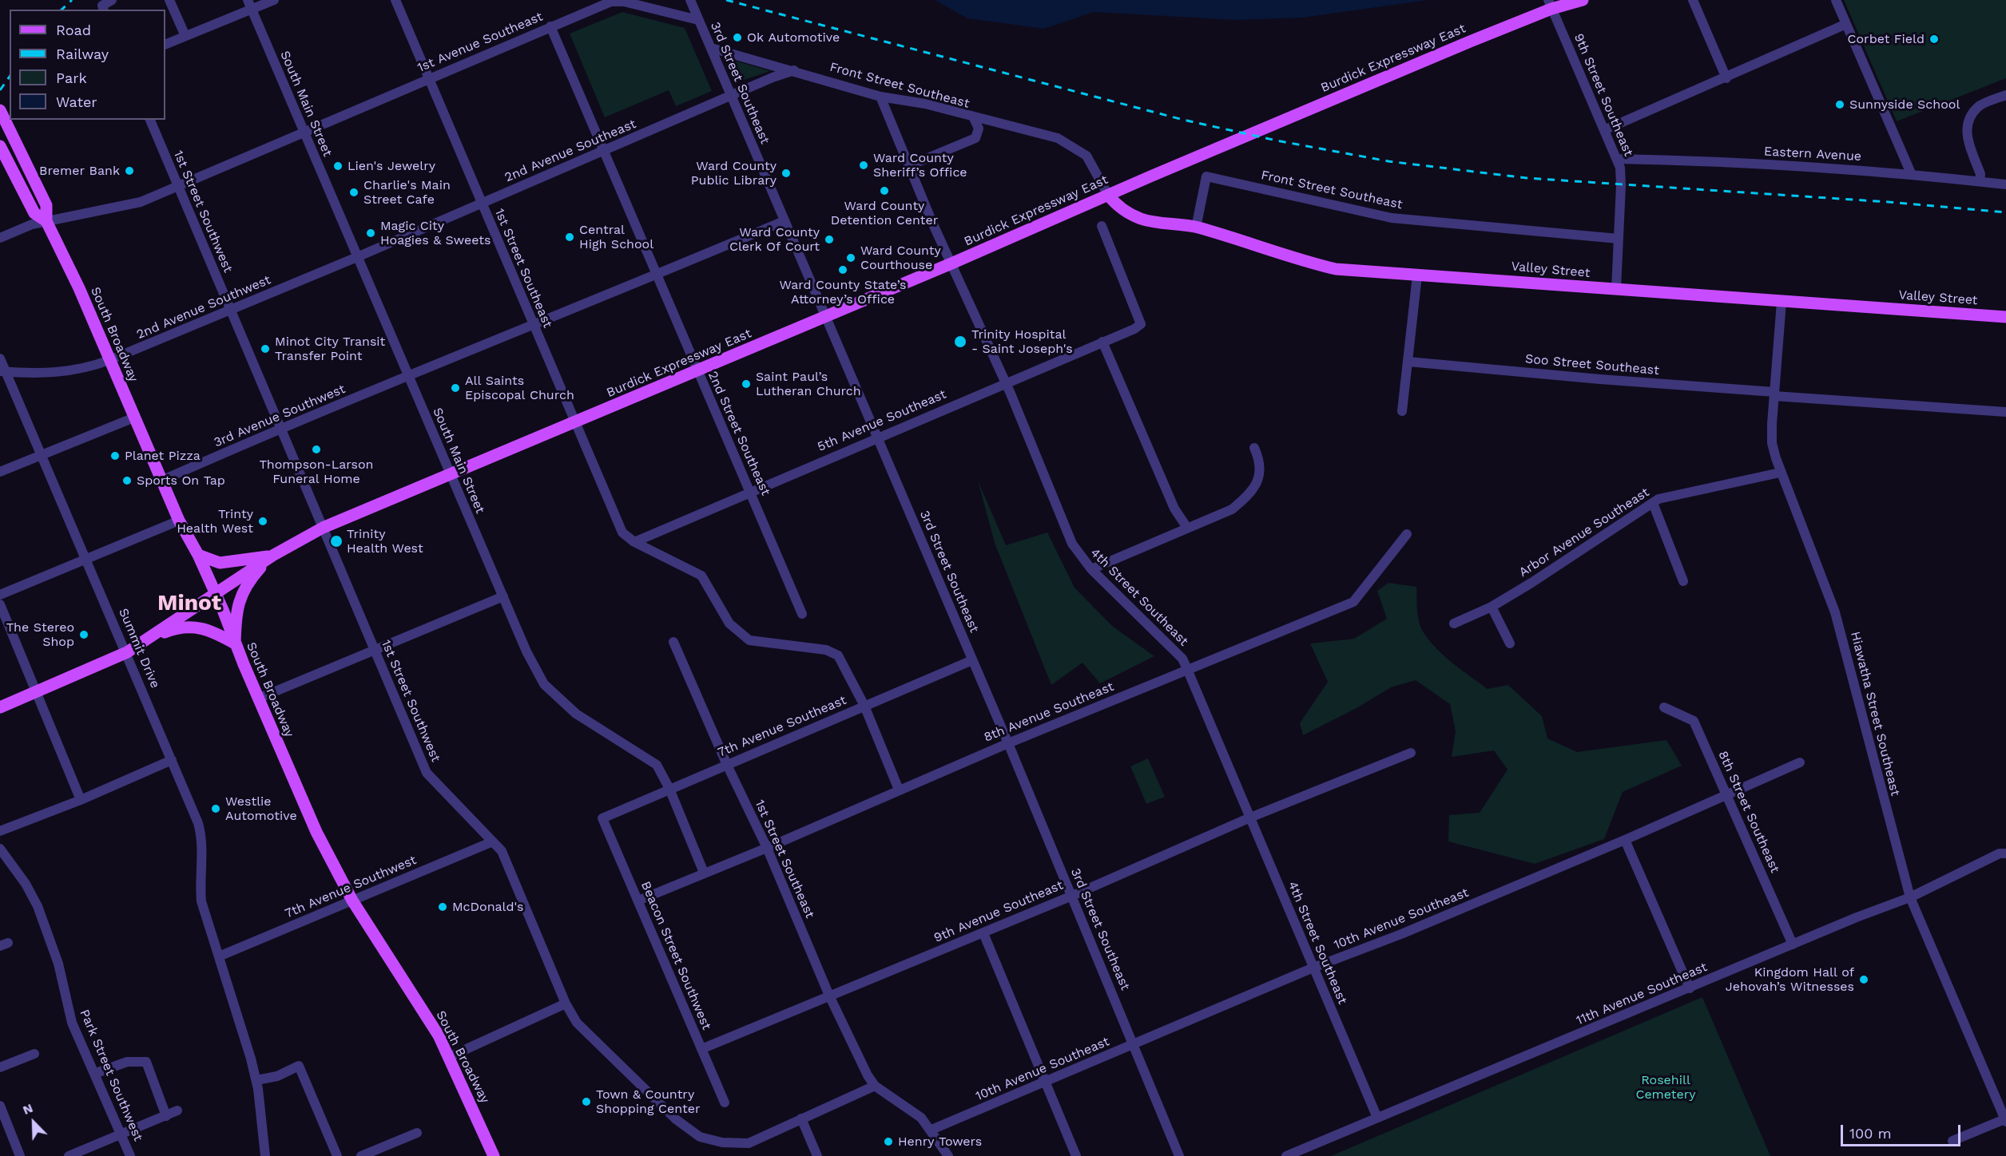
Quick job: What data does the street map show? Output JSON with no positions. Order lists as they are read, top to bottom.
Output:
{
  "streets": {
    "main road": ["Burdick Expressway East", "Valley Street", "South Broadway"],
    "street": [
      "1st Avenue Southeast",
      "3rd Street Southeast",
      "Front Street Southeast",
      "9th Street Southeast",
      "South Main Street",
      "2nd Avenue Southeast",
      "Eastern Avenue",
      "1st Street Southwest",
      "1st Street Southeast",
      "2nd Avenue Southwest",
      "Soo Street Southeast",
      "3rd Avenue Southwest",
      "5th Avenue Southeast",
      "2nd Street Southeast",
      "Arbor Avenue Southeast",
      "4th Street Southeast",
      "Summit Drive",
      "8th Avenue Southeast",
      "Hiawatha Street Southeast",
      "7th Avenue Southeast",
      "8th Street Southeast",
      "7th Avenue Southwest",
      "9th Avenue Southeast",
      "10th Avenue Southeast",
      "Beacon Street Southwest",
      "11th Avenue Southeast",
      "Park Street Southwest"
    ]
  },
  "crossings": [
    ["1st Avenue Southeast", "3rd Street Southeast"],
    ["1st Avenue Southeast", "South Main Street"],
    ["1st Avenue Southeast", "1st Street Southwest"],
    ["1st Avenue Southeast", "1st Street Southeast"],
    ["1st Avenue Southeast", "South Broadway"],
    ["1st Avenue Southeast", "2nd Street Southeast"],
    ["Burdick Expressway East", "3rd Street Southeast"],
    ["Burdick Expressway East", "Front Street Southeast"],
    ["Burdick Expressway East", "9th Street Southeast"],
    ["Burdick Expressway East", "South Main Street"],
    ["Burdick Expressway East", "1st Street Southwest"],
    ["Burdick Expressway East", "1st Street Southeast"],
    ["Burdick Expressway East", "Valley Street"],
    ["Burdick Expressway East", "2nd Street Southeast"],
    ["Burdick Expressway East", "4th Street Southeast"],
    ["3rd Street Southeast", "Front Street Southeast"],
    ["3rd Street Southeast", "2nd Avenue Southeast"],
    ["3rd Street Southeast", "3rd Avenue Southwest"],
    ["3rd Street Southeast", "5th Avenue Southeast"],
    ["3rd Street Southeast", "8th Avenue Southeast"],
    ["3rd Street Southeast", "7th Avenue Southeast"],
    ["3rd Street Southeast", "9th Avenue Southeast"],
    ["3rd Street Southeast", "10th Avenue Southeast"],
    ["Front Street Southeast", "9th Street Southeast"],
    ["Front Street Southeast", "2nd Avenue Southeast"],
    ["Front Street Southeast", "Valley Street"],
    ["Front Street Southeast", "4th Street Southeast"],
    ["9th Street Southeast", "Eastern Avenue"],
    ["9th Street Southeast", "Valley Street"],
    ["South Main Street", "2nd Avenue Southeast"],
    ["South Main Street", "2nd Avenue Southwest"],
    ["South Main Street", "3rd Avenue Southwest"],
    ["South Main Street", "8th Avenue Southeast"],
    ["South Main Street", "7th Avenue Southeast"],
    ["2nd Avenue Southeast", "1st Street Southeast"],
    ["2nd Avenue Southeast", "2nd Avenue Southwest"],
    ["2nd Avenue Southeast", "2nd Street Southeast"],
    ["1st Street Southwest", "1st Street Southeast"],
    ["1st Street Southwest", "2nd Avenue Southwest"],
    ["1st Street Southwest", "3rd Avenue Southwest"],
    ["1st Street Southwest", "7th Avenue Southwest"],
    ["1st Street Southeast", "3rd Avenue Southwest"],
    ["1st Street Southeast", "5th Avenue Southeast"],
    ["1st Street Southeast", "8th Avenue Southeast"],
    ["1st Street Southeast", "7th Avenue Southeast"],
    ["1st Street Southeast", "9th Avenue Southeast"],
    ["Valley Street", "Hiawatha Street Southeast"],
    ["2nd Avenue Southwest", "South Broadway"],
    ["2nd Avenue Southwest", "Summit Drive"],
    ["South Broadway", "3rd Avenue Southwest"],
    ["South Broadway", "7th Avenue Southwest"],
    ["Soo Street Southeast", "Hiawatha Street Southeast"],
    ["3rd Avenue Southwest", "2nd Street Southeast"],
    ["5th Avenue Southeast", "2nd Street Southeast"],
    ["5th Avenue Southeast", "4th Street Southeast"],
    ["Arbor Avenue Southeast", "Hiawatha Street Southeast"],
    ["4th Street Southeast", "8th Avenue Southeast"],
    ["4th Street Southeast", "9th Avenue Southeast"],
    ["4th Street Southeast", "10th Avenue Southeast"],
    ["4th Street Southeast", "11th Avenue Southeast"],
    ["Summit Drive", "7th Avenue Southwest"],
    ["8th Avenue Southeast", "Beacon Street Southwest"],
    ["Hiawatha Street Southeast", "11th Avenue Southeast"],
    ["7th Avenue Southeast", "Beacon Street Southwest"],
    ["8th Street Southeast", "10th Avenue Southeast"],
    ["8th Street Southeast", "11th Avenue Southeast"],
    ["9th Avenue Southeast", "Beacon Street Southwest"]
  ],
  "districts": ["Minot"],
  "parks": ["Rosehill Cemetery"],
  "places": [
    "Ok Automotive",
    "Corbet Field",
    "Sunnyside School",
    "Ward County Sheriff’s Office",
    "Lien's Jewelry",
    "Bremer Bank",
    "Ward County Public Library",
    "Ward County Detention Center",
    "Charlie's Main Street Cafe",
    "Magic City Hoagies & Sweets",
    "Central High School",
    "Ward County Clerk Of Court",
    "Ward County Courthouse",
    "Ward County State’s Attorney’s Office",
    "Trinity Hospital - Saint Joseph's",
    "Minot City Transit Transfer Point",
    "Saint Paul’s Lutheran Church",
    "All Saints Episcopal Church",
    "Thompson-Larson Funeral Home",
    "Planet Pizza",
    "Sports On Tap",
    "Trinty Health West",
    "Trinity Health West",
    "The Stereo Shop",
    "Westlie Automotive",
    "McDonald's",
    "Kingdom Hall of Jehovah’s Witnesses",
    "Town & Country Shopping Center",
    "Henry Towers"
  ],
  "legend": [
    "Road",
    "Railway",
    "Park",
    "Water"
  ],
  "scale_bar": "100 m",
  "north": "top left"
}
